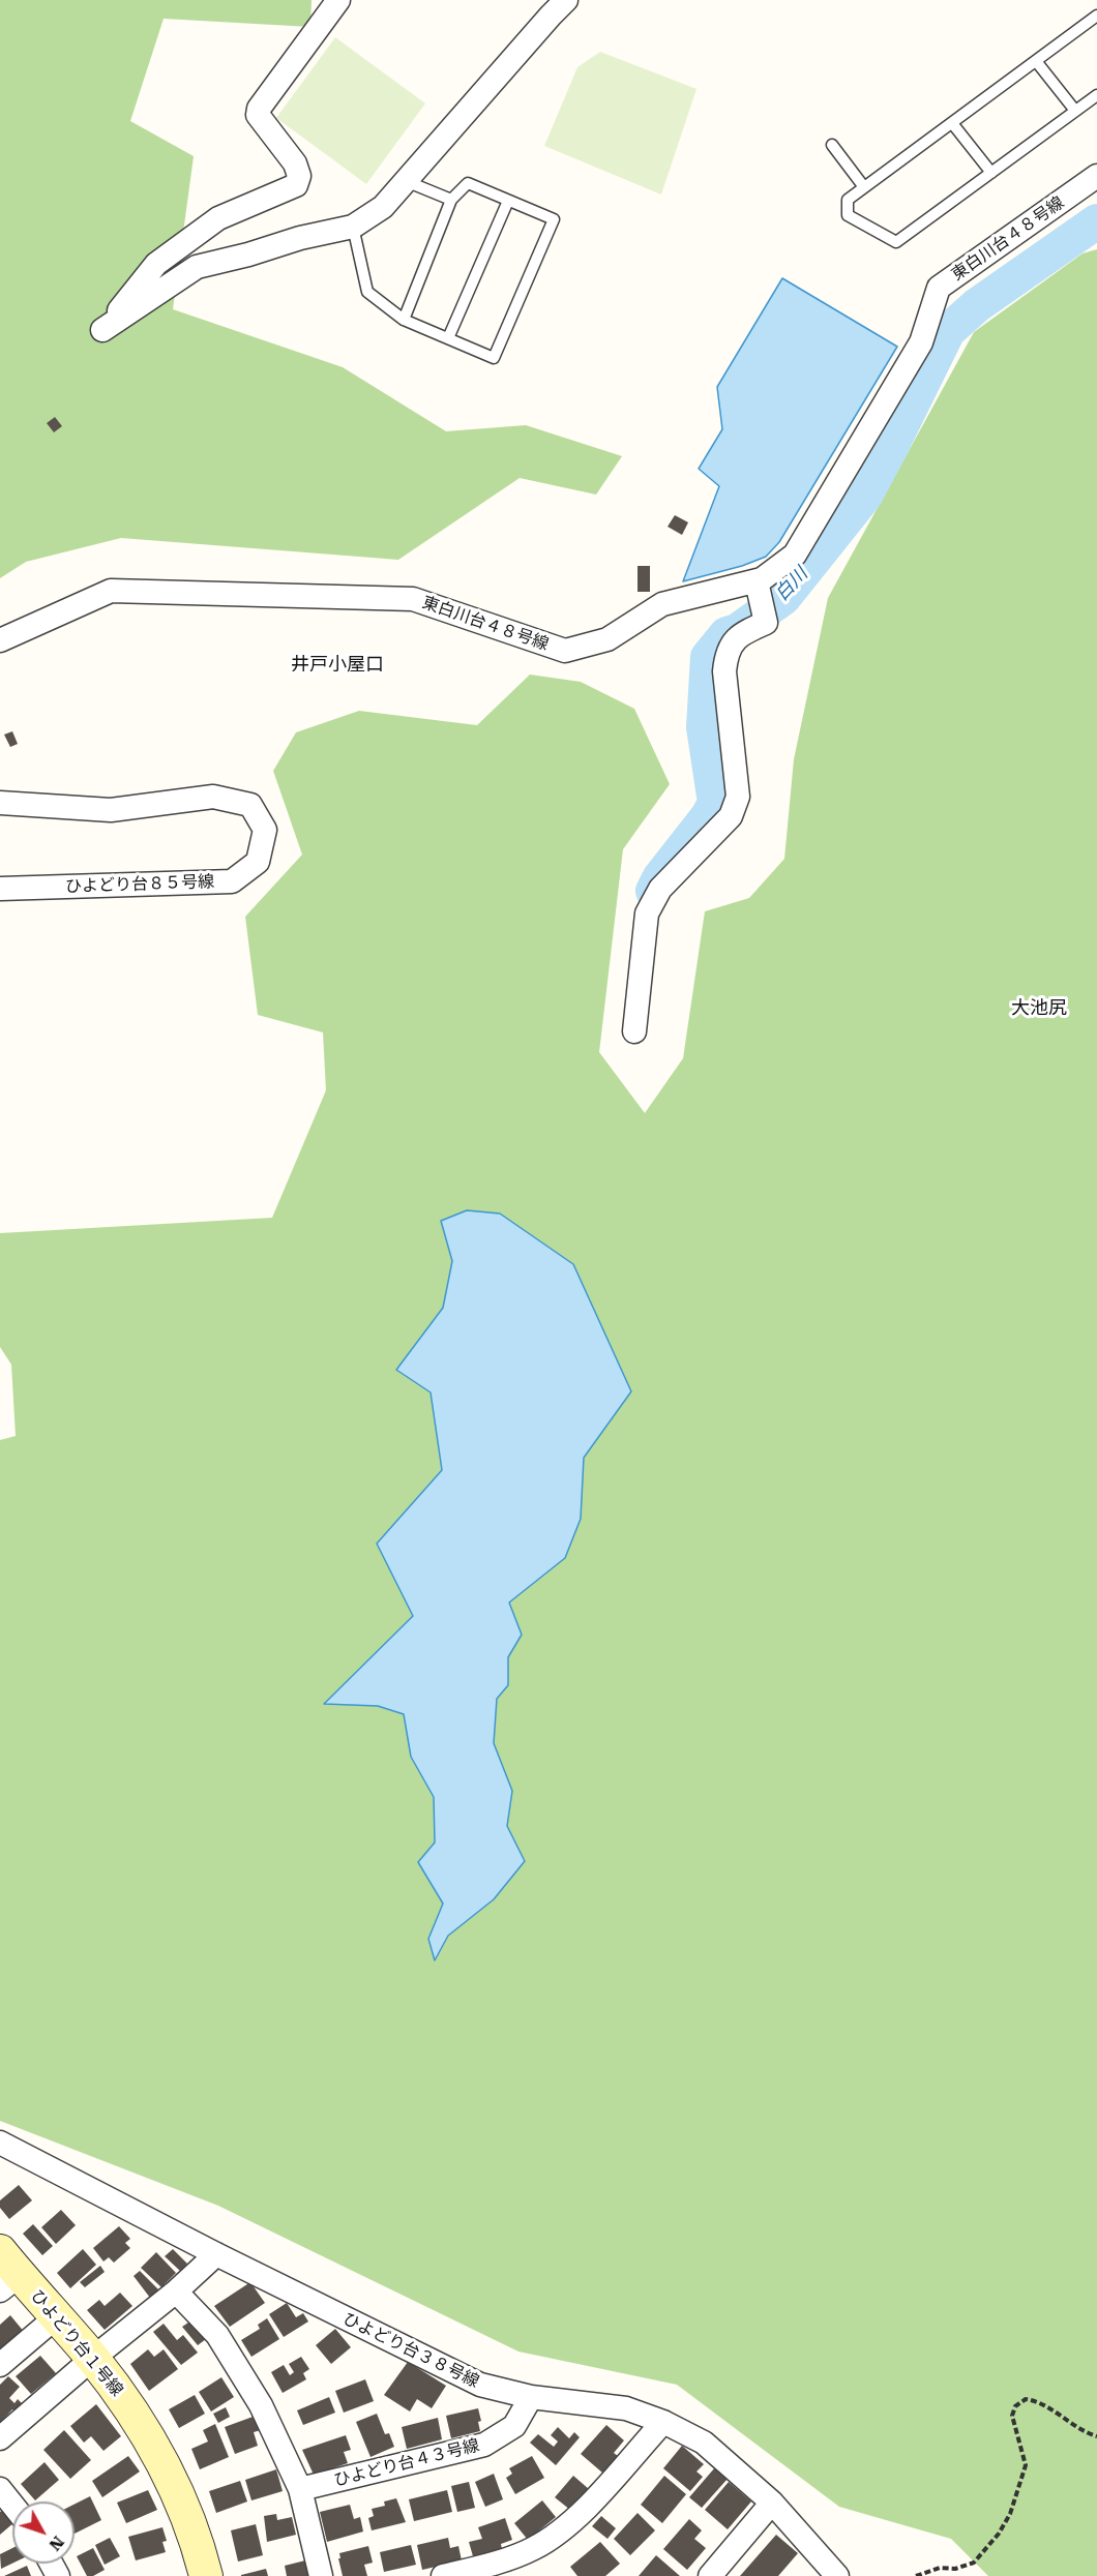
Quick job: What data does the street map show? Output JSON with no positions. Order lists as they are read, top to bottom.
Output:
{
  "streets": {
    "street": [
      "東白川台４８号線",
      "ひよどり台８５号線",
      "ひよどり台１号線",
      "ひよどり台３８号線",
      "ひよどり台４３号線"
    ]
  },
  "crossings": [
    ["ひよどり台３８号線", "ひよどり台４３号線"]
  ],
  "districts": ["井戸小屋口", "大池尻"],
  "water": ["白川"],
  "north": "bottom right"
}
